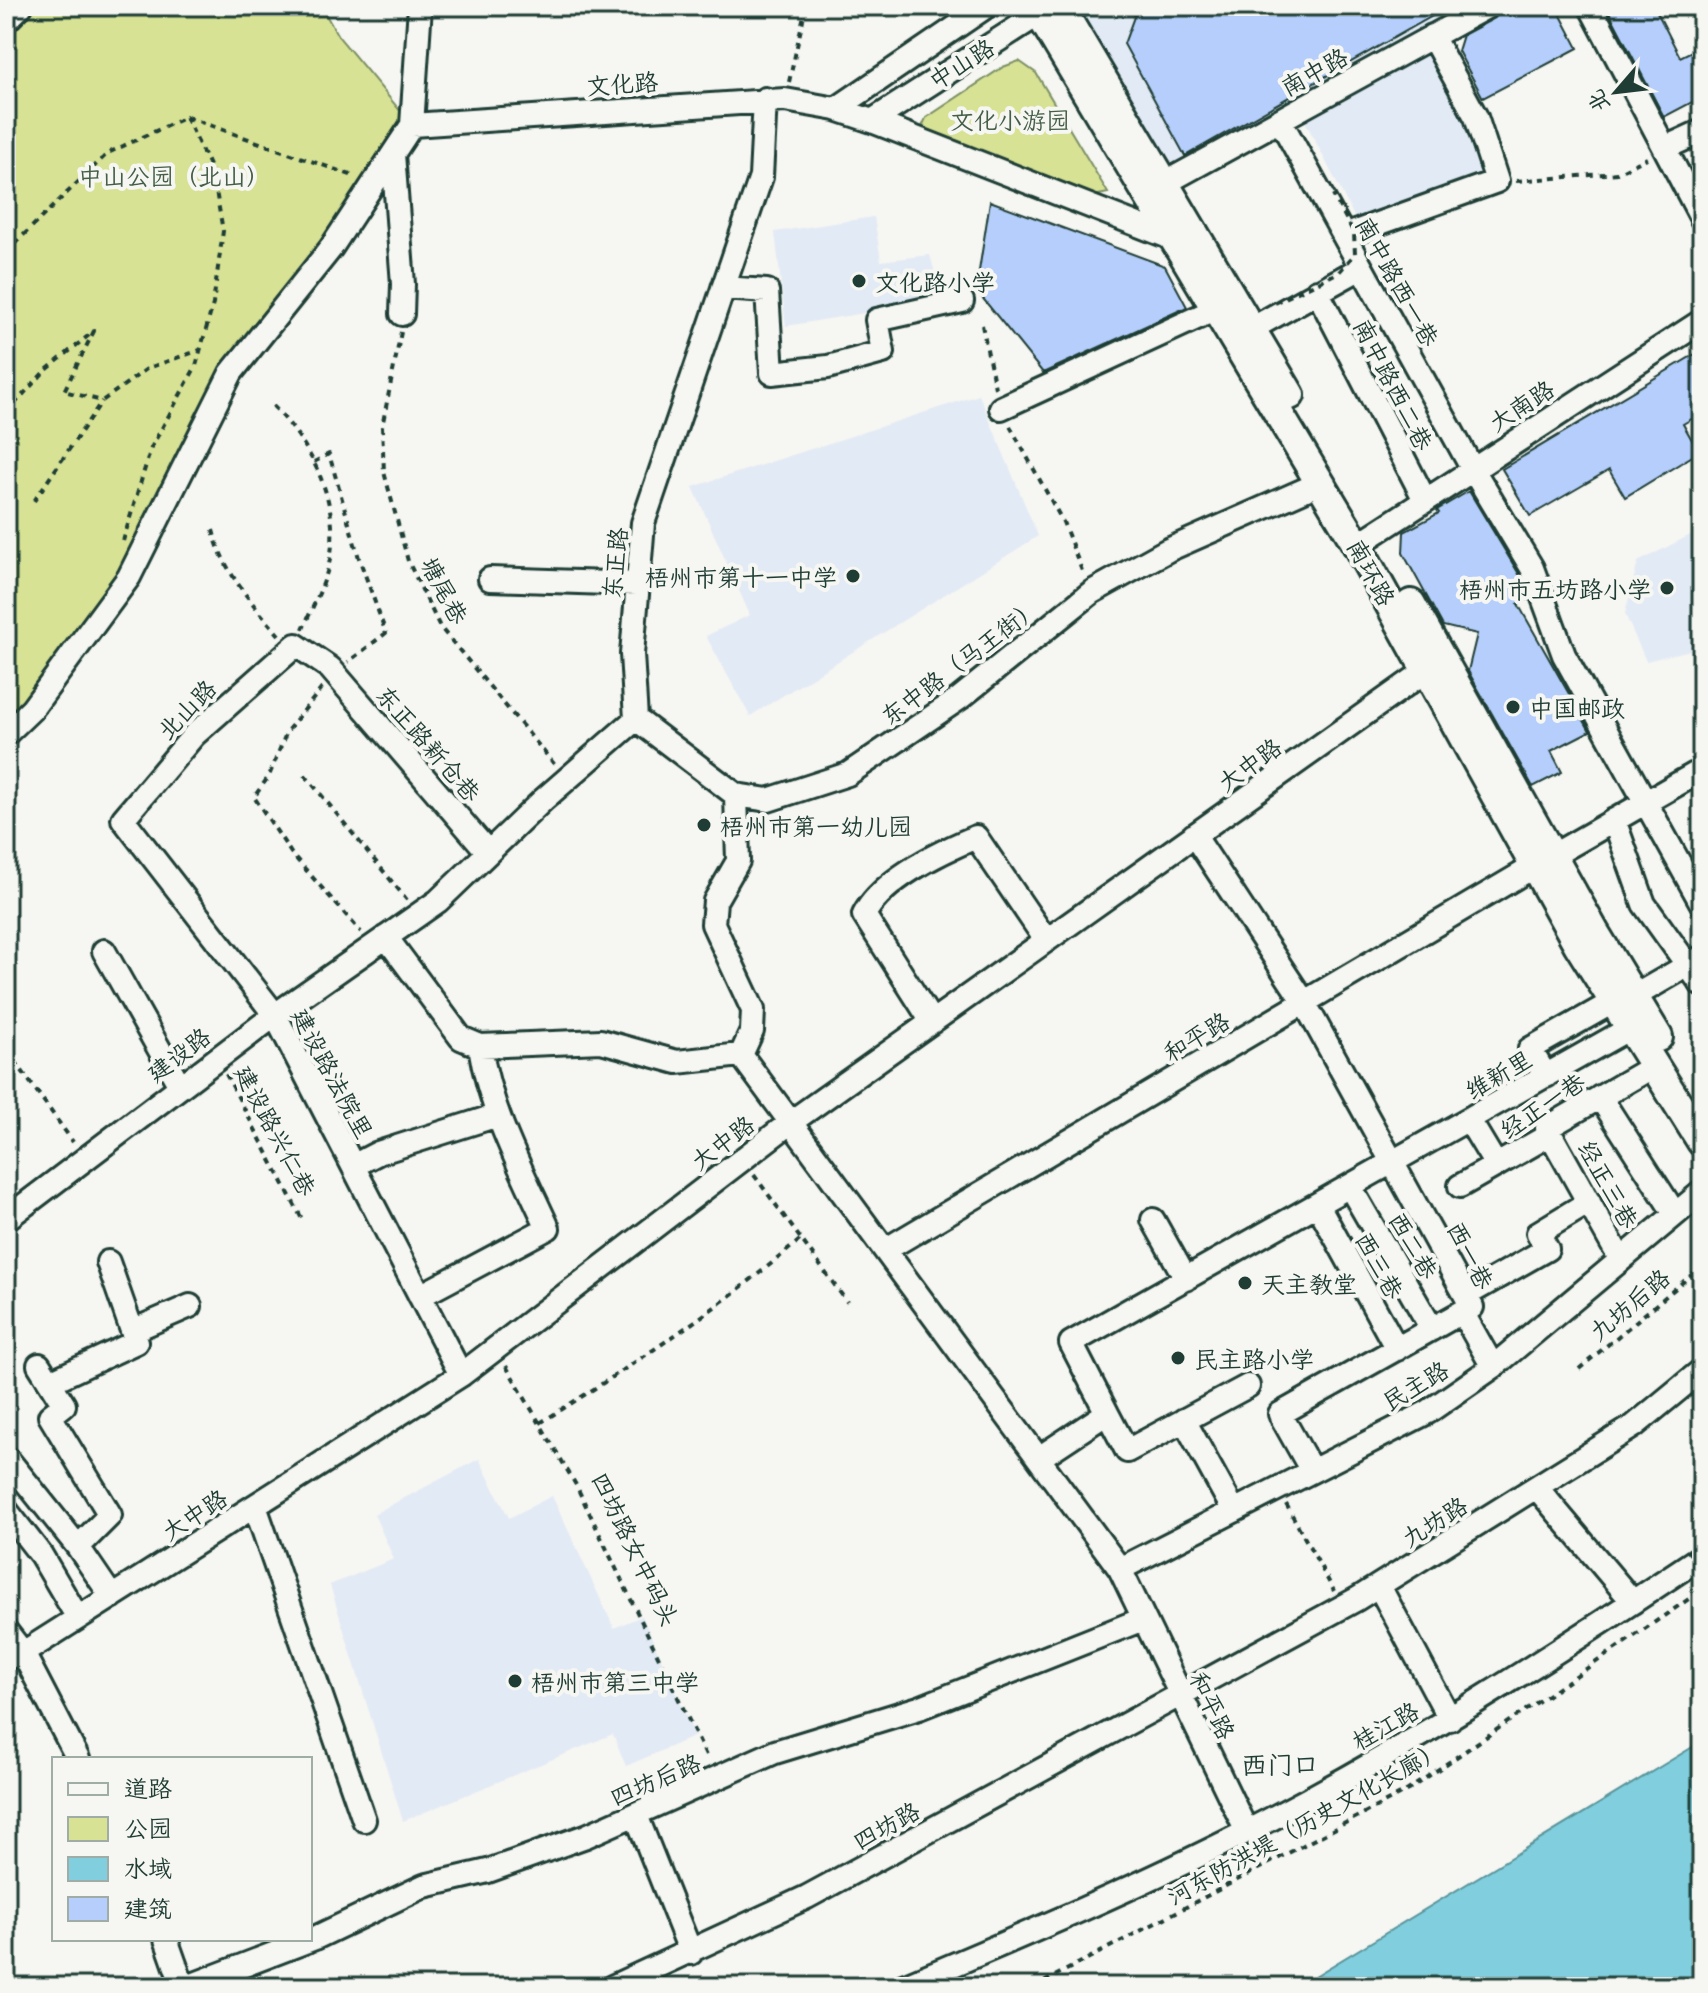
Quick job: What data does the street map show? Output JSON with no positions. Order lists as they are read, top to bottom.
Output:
{
  "streets": {
    "main road": ["南环路"],
    "street": [
      "中山路",
      "南中路",
      "文化路",
      "南中路西一巷",
      "南中路西二巷",
      "大南路",
      "东正路",
      "东中路（马王街）",
      "北山路",
      "东正路新仓巷",
      "大中路",
      "和平路",
      "建设路",
      "建设路法院里",
      "维新里",
      "经正一巷",
      "经正三巷",
      "西二巷",
      "西一巷",
      "西三巷",
      "民主路",
      "九坊路",
      "桂江路",
      "四坊后路",
      "四坊路"
    ],
    "path": [
      "塘尾巷",
      "建设路兴仁巷",
      "九坊后路",
      "四坊路女中码头",
      "河东防洪堤（历史文化长廊）"
    ]
  },
  "crossings": [
    ["中山路", "文化路"],
    ["中山路", "南环路"],
    ["南中路", "南中路西一巷"],
    ["南中路", "南环路"],
    ["文化路", "东正路"],
    ["南中路西一巷", "大南路"],
    ["南中路西一巷", "和平路"],
    ["南中路西二巷", "大南路"],
    ["大南路", "南环路"],
    ["南环路", "东中路（马王街）"],
    ["南环路", "大中路"],
    ["南环路", "和平路"],
    ["南环路", "维新里"],
    ["南环路", "经正一巷"],
    ["北山路", "东正路新仓巷"],
    ["北山路", "建设路法院里"],
    ["大中路", "和平路"],
    ["大中路", "建设路法院里"],
    ["大中路", "西一巷"],
    ["大中路", "四坊路女中码头"],
    ["和平路", "西一巷"],
    ["和平路", "民主路"],
    ["和平路", "九坊路"],
    ["和平路", "桂江路"],
    ["和平路", "四坊后路"],
    ["和平路", "四坊路"],
    ["建设路", "建设路法院里"],
    ["建设路", "建设路兴仁巷"],
    ["维新里", "西二巷"],
    ["维新里", "西一巷"],
    ["维新里", "西三巷"],
    ["经正一巷", "经正三巷"],
    ["经正三巷", "民主路"],
    ["西一巷", "民主路"],
    ["九坊路", "四坊路"],
    ["四坊路女中码头", "四坊后路"]
  ],
  "districts": ["西门口"],
  "parks": ["文化小游园", "中山公园（北山）"],
  "places": [
    "文化路小学",
    "梧州市第十一中学",
    "梧州市五坊路小学",
    "中国邮政",
    "梧州市第一幼儿园",
    "天主教堂",
    "民主路小学",
    "梧州市第三中学"
  ],
  "legend": [
    "道路",
    "公园",
    "水域",
    "建筑"
  ],
  "north": "bottom left"
}
